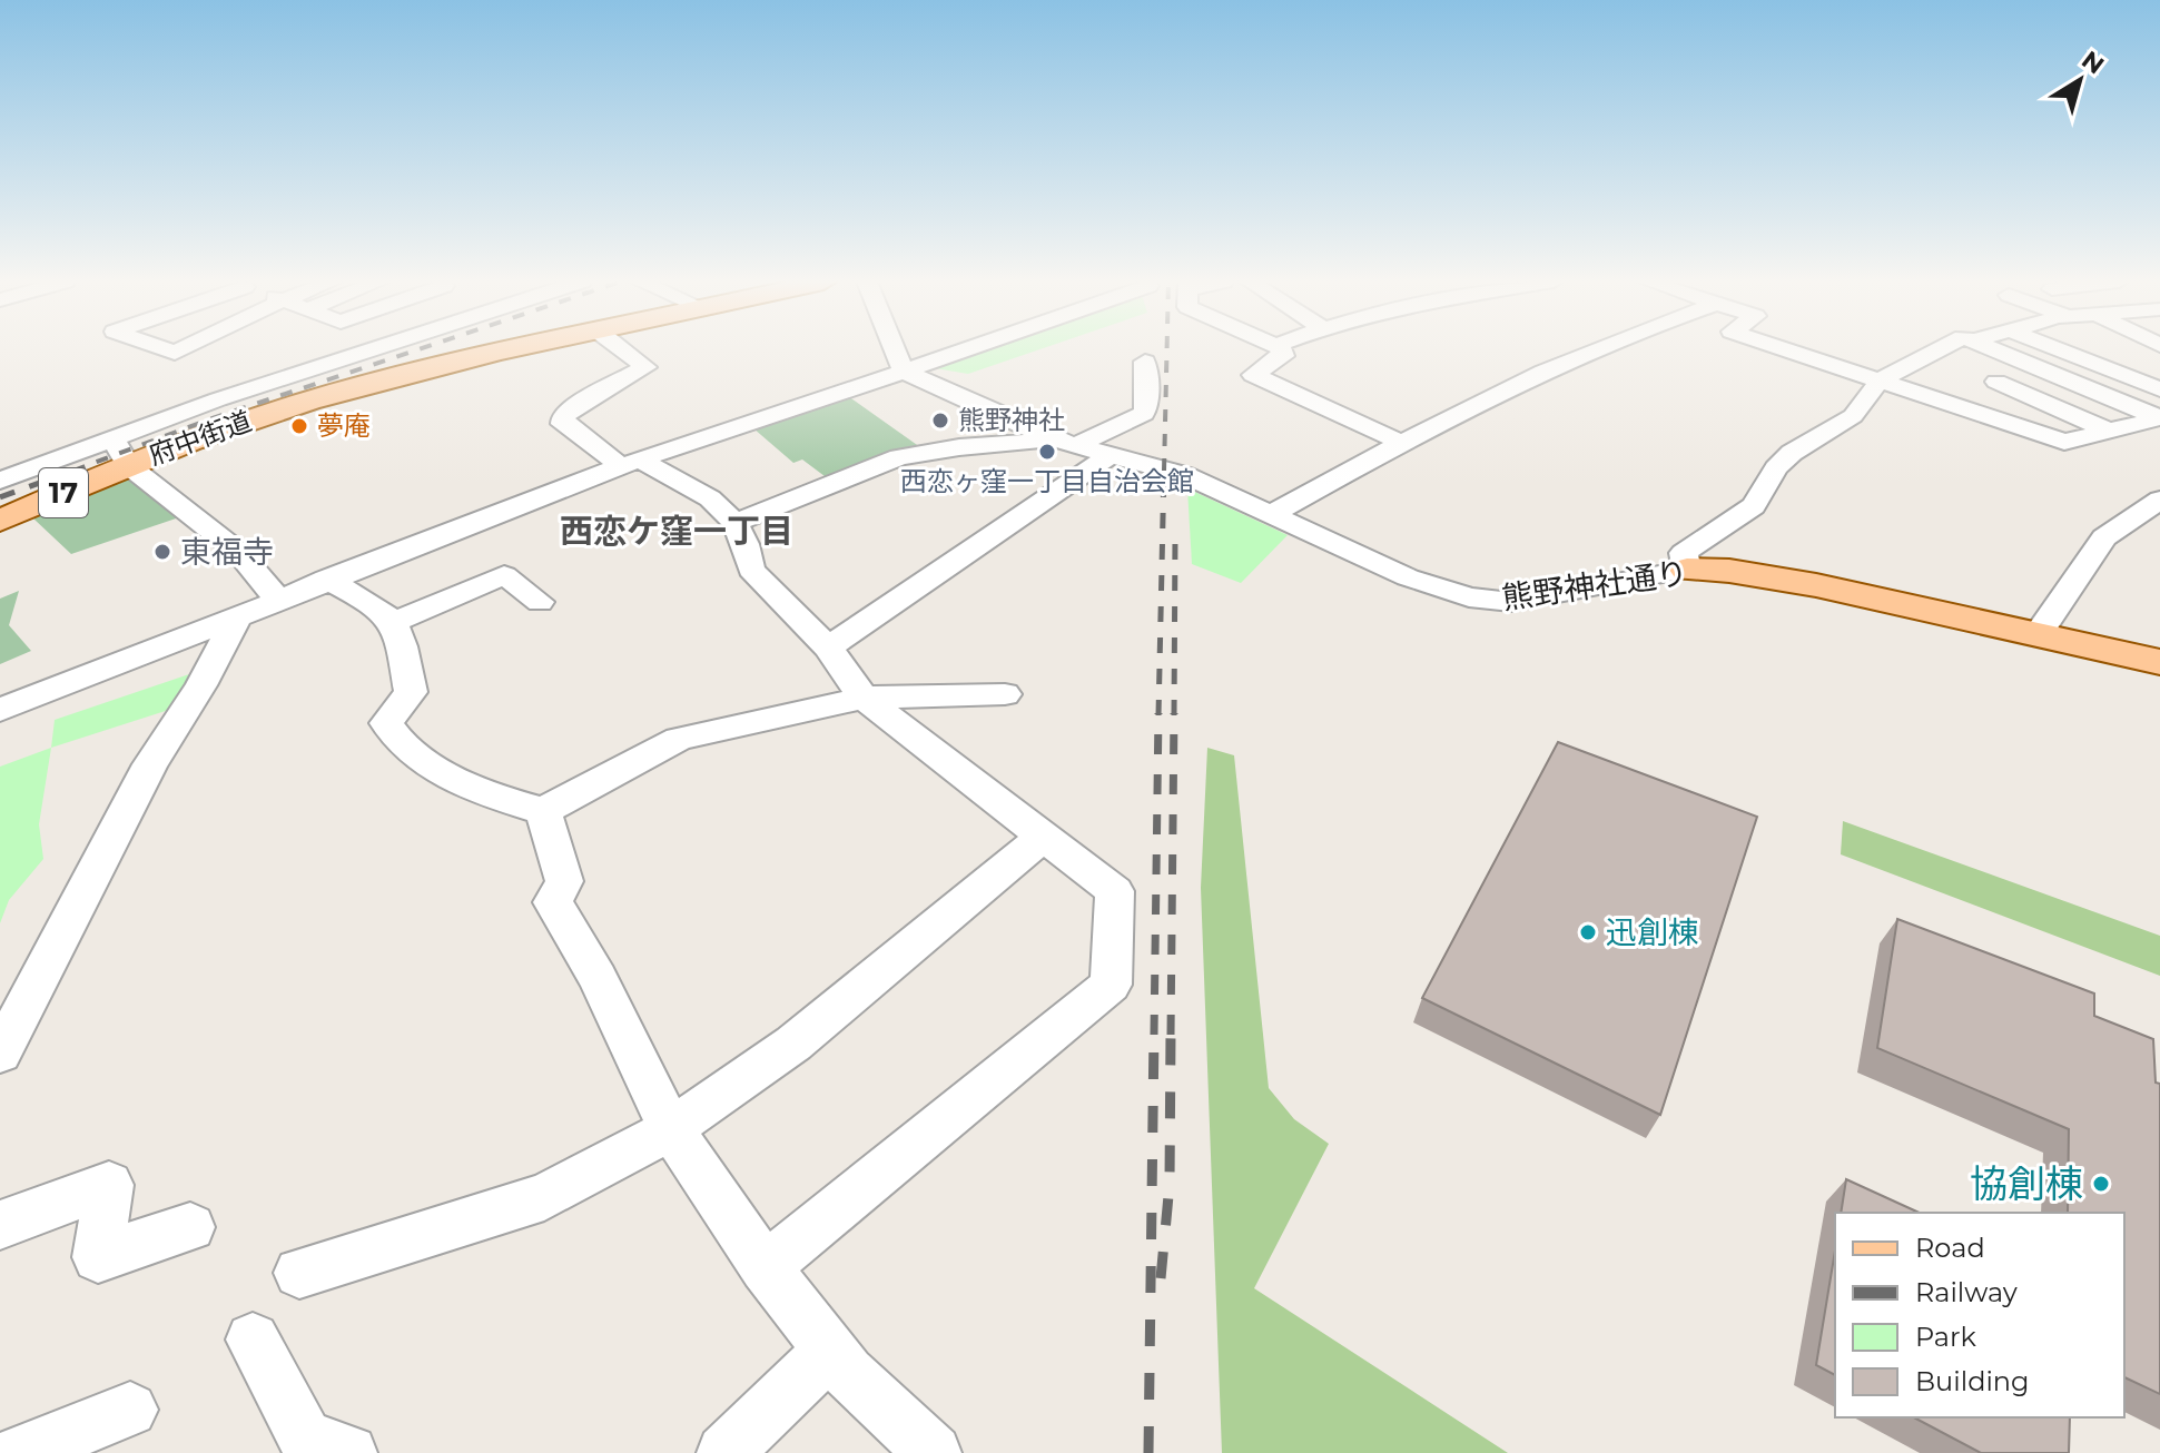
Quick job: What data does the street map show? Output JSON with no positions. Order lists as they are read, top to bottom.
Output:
{
  "streets": {
    "main road": ["府中街道", "17", "熊野神社通り"]
  },
  "districts": ["西恋ケ窪一丁目"],
  "places": [
    "熊野神社",
    "夢庵",
    "西恋ヶ窪一丁目自治会館",
    "東福寺",
    "迅創棟",
    "協創棟"
  ],
  "legend": [
    "Road",
    "Railway",
    "Park",
    "Building"
  ],
  "north": "top right"
}
